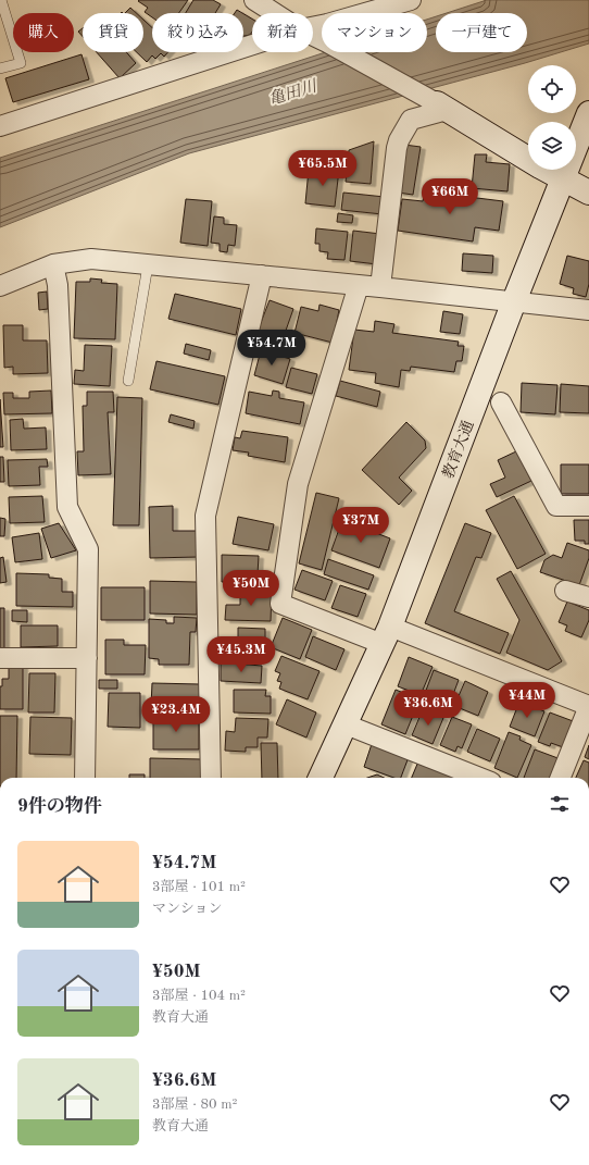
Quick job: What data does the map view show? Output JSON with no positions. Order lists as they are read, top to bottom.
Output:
{
  "streets": {
    "street": ["教育大通"]
  },
  "water": ["亀田川"],
  "page": {
    "chip": [
      "購入",
      "賃貸",
      "絞り込み",
      "新着",
      "マンション",
      "一戸建て"
    ],
    "price": [
      "¥65.5M",
      "¥66M",
      "¥54.7M",
      "¥37M",
      "¥50M",
      "¥45.3M",
      "¥44M",
      "¥36.6M",
      "¥23.4M"
    ],
    "heading": "9件の物件",
    "list": [
      {
        "name": "¥54.7M",
        "note": "3部屋 · 101 m² · マンション"
      },
      {
        "name": "¥50M",
        "note": "3部屋 · 104 m² · 教育大通"
      },
      {
        "name": "¥36.6M",
        "note": "3部屋 · 80 m² · 教育大通"
      }
    ]
  }
}
